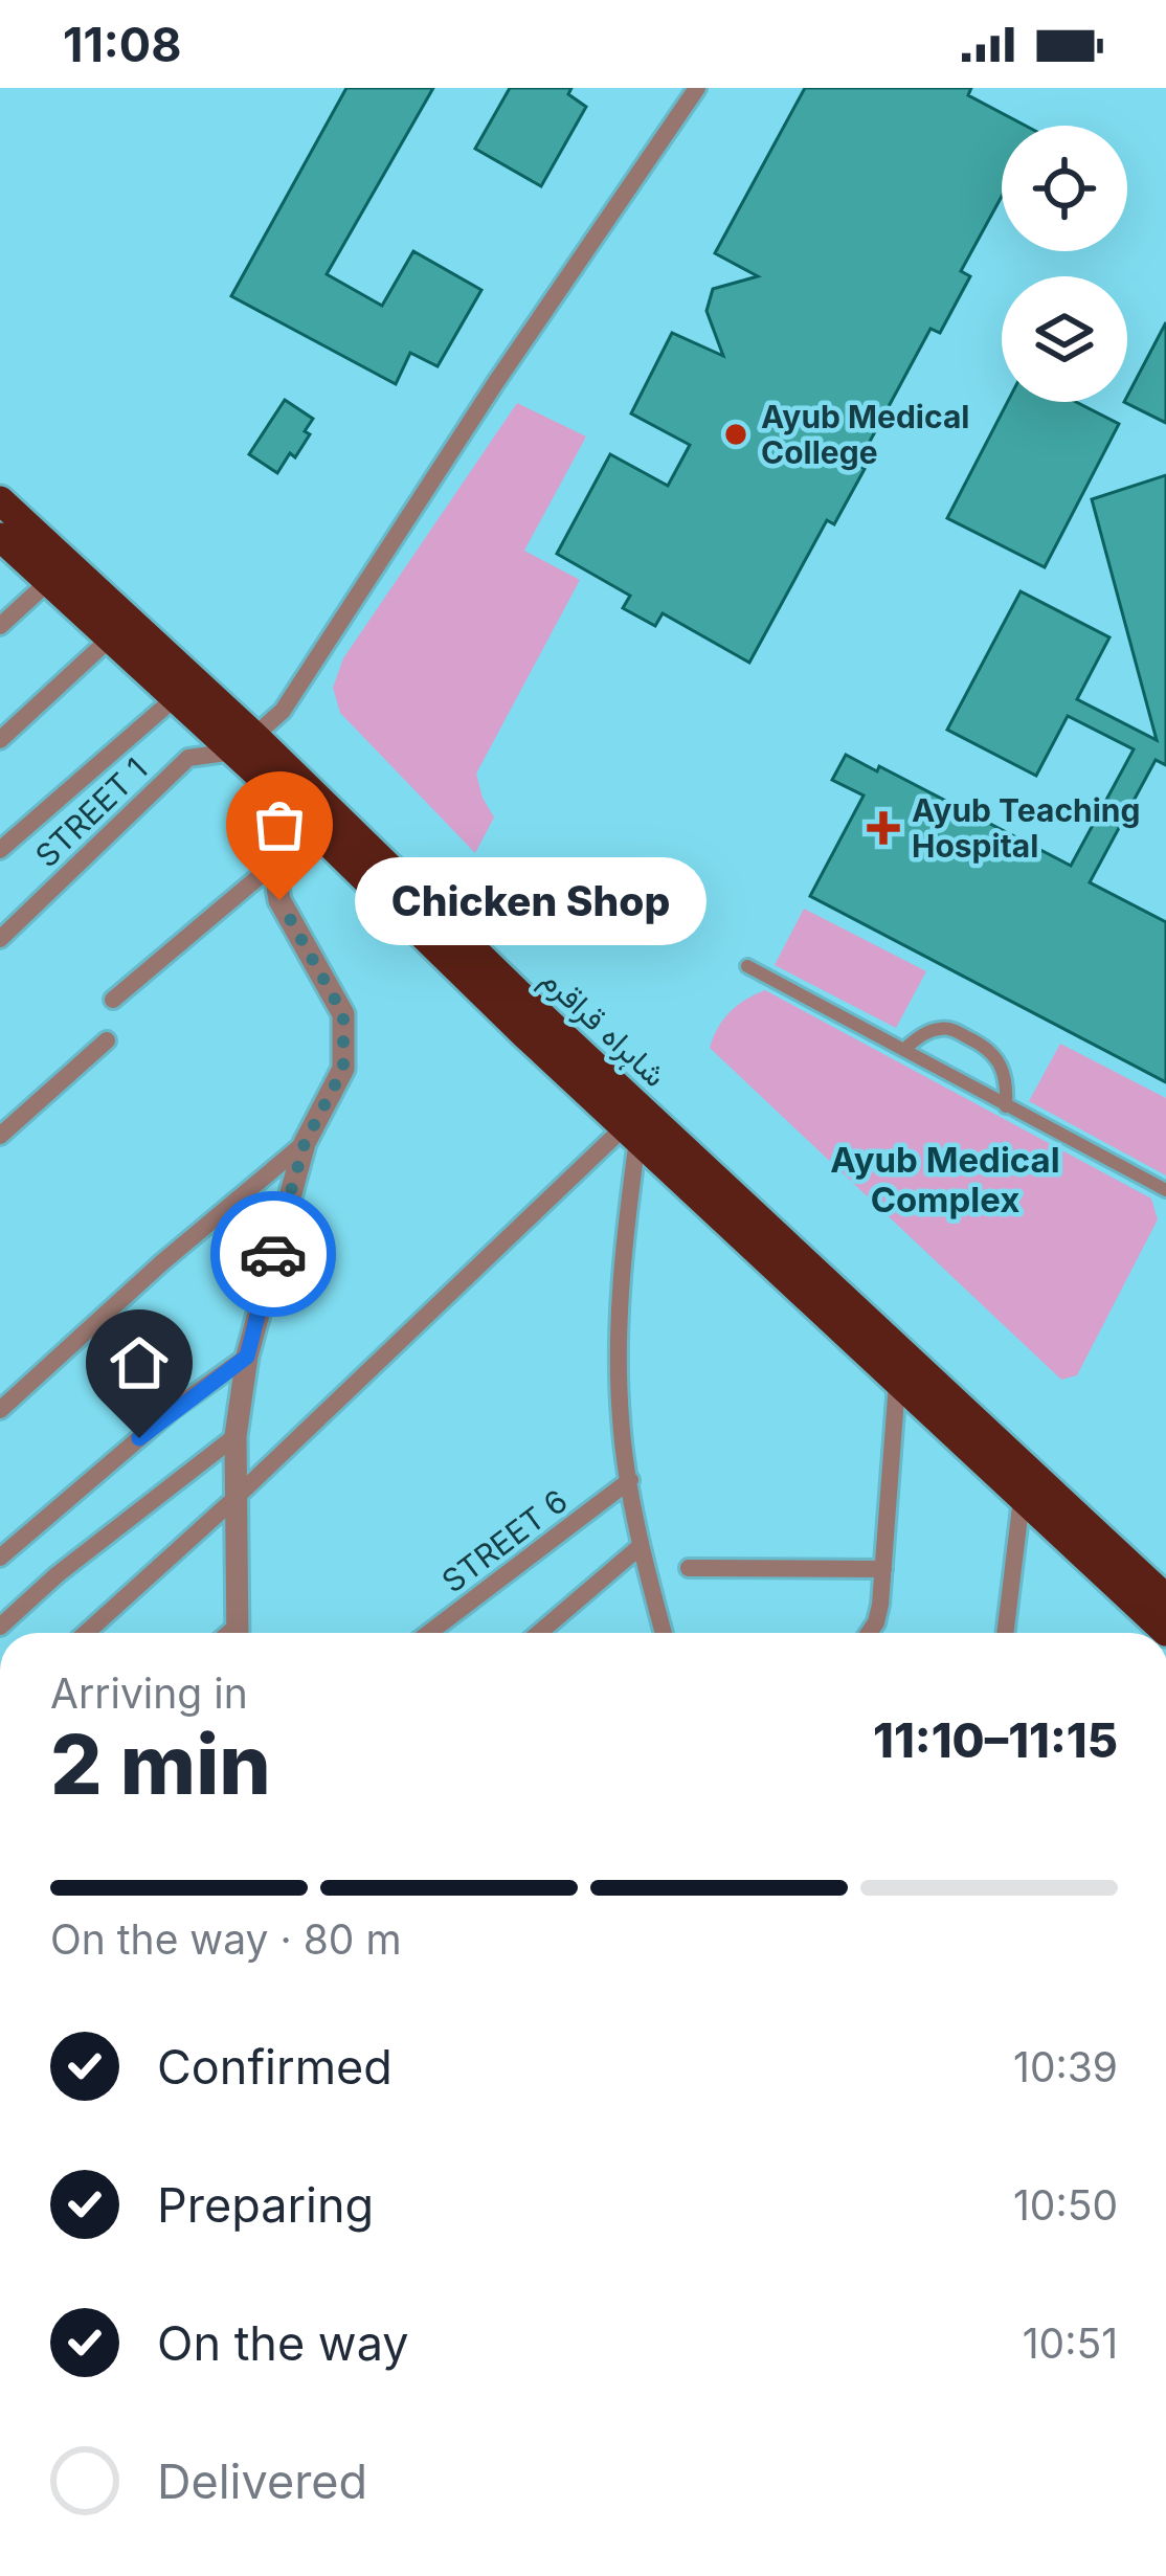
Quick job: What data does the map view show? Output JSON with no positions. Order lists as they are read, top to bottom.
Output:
{
  "streets": {
    "highway": ["شاہراہ قراقرم"],
    "street": ["STREET 1", "STREET 6"]
  },
  "crossings": [
    ["STREET 1", "شاہراہ قراقرم"]
  ],
  "districts": ["Ayub Medical Complex"],
  "places": {
    "other": ["Ayub Medical College", "Chicken Shop"],
    "health": ["Ayub Teaching Hospital"]
  },
  "page": {
    "status": "11:08",
    "bubble": "Chicken Shop",
    "heading": ["2 min", "Arriving in", "11:10–11:15"],
    "bar": "On the way · 80 m",
    "list": [
      ["Confirmed", "10:39"],
      ["Preparing", "10:50"],
      ["On the way", "10:51"],
      "Delivered"
    ]
  }
}
